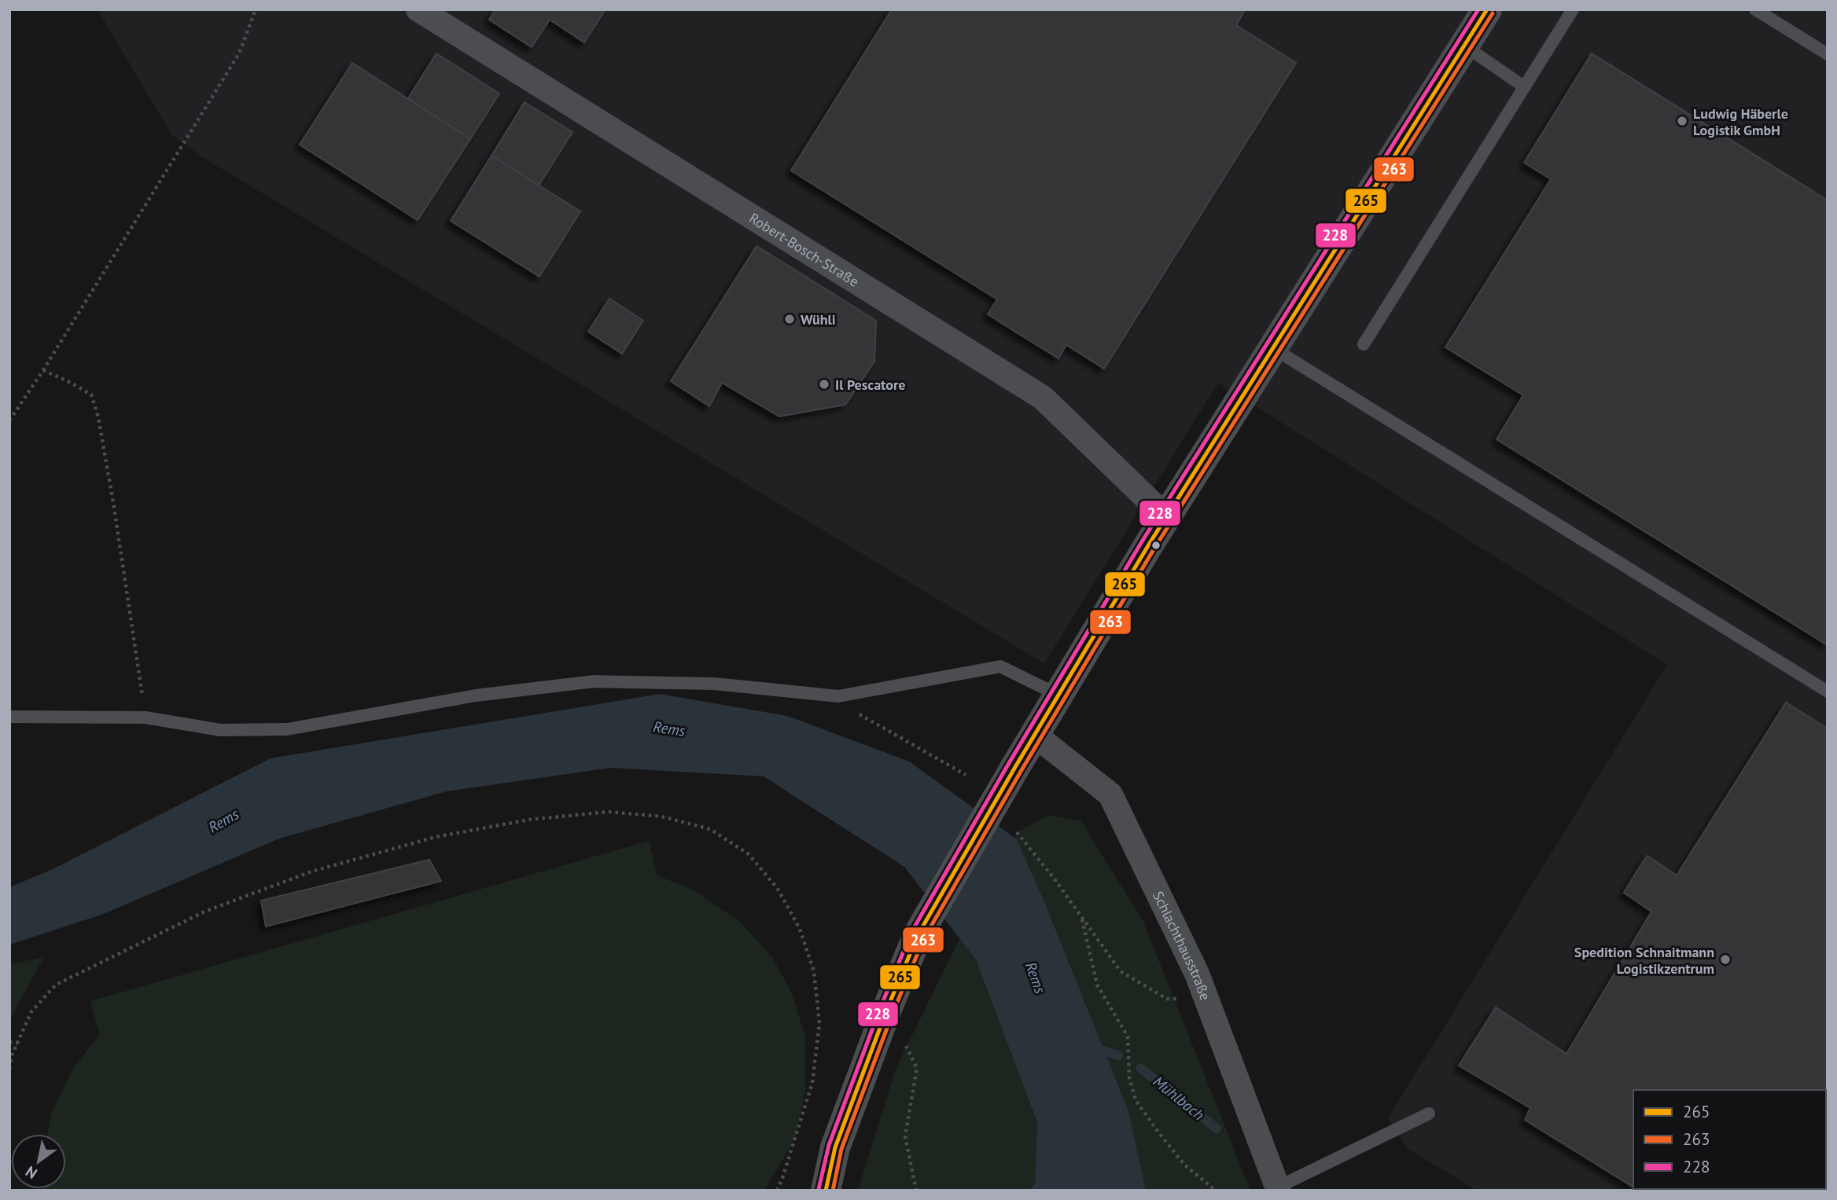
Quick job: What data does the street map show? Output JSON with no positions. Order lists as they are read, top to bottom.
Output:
{
  "streets": {
    "street": ["Robert-Bosch-Straße", "Schlachthausstraße"]
  },
  "water": ["Rems", "Mühlbach"],
  "places": [
    "Ludwig Häberle Logistik GmbH",
    "Wühli",
    "Il Pescatore",
    "Spedition Schnaitmann Logistikzentrum"
  ],
  "lines": ["transit line 265", "transit line 228", "transit line 263"],
  "legend": ["265", "263", "228"],
  "north": "bottom left"
}
